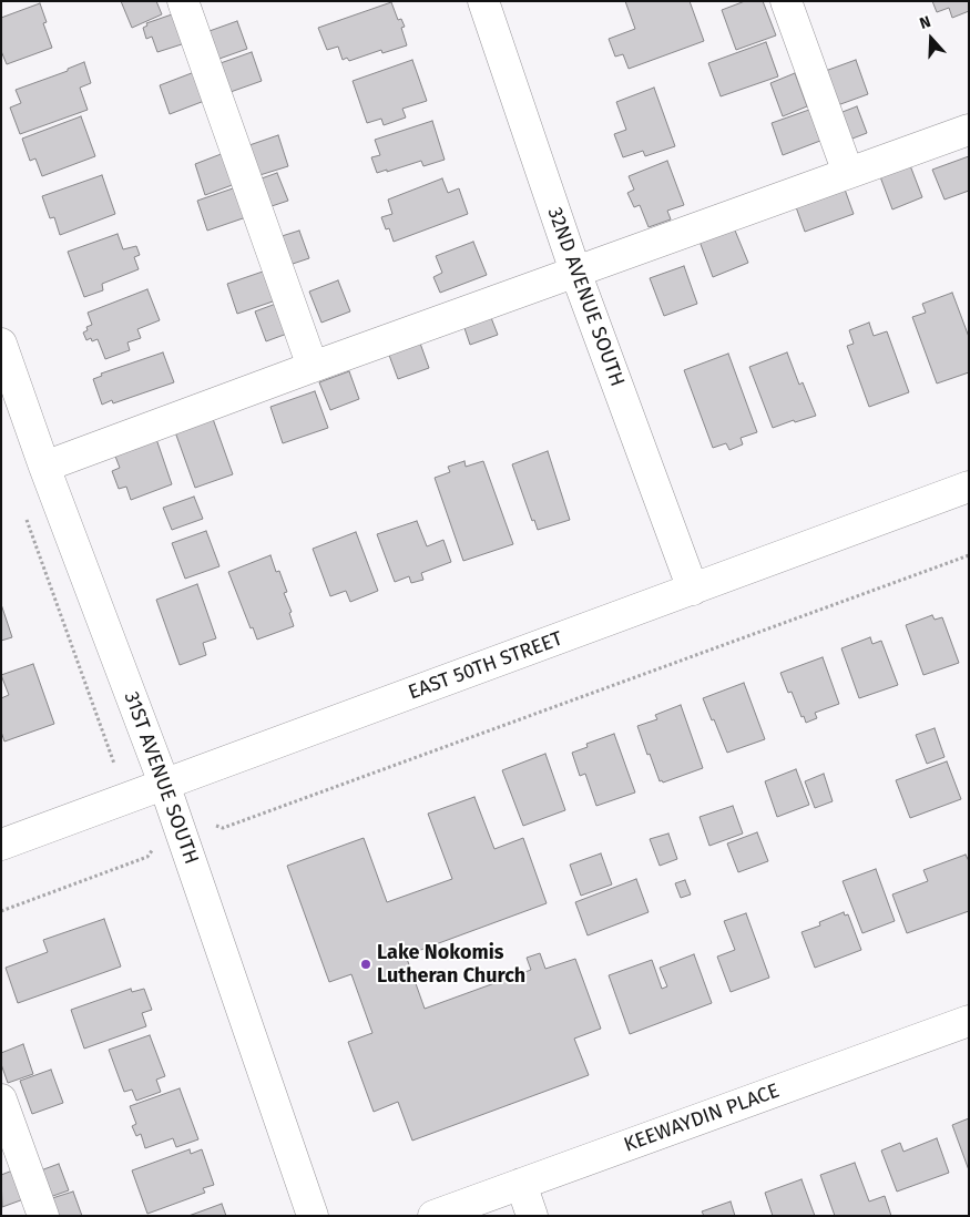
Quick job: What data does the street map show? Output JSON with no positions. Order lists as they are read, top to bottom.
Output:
{
  "streets": {
    "street": [
      "32ND AVENUE SOUTH",
      "EAST 50TH STREET",
      "31ST AVENUE SOUTH",
      "KEEWAYDIN PLACE"
    ]
  },
  "crossings": [
    ["32ND AVENUE SOUTH", "EAST 50TH STREET"],
    ["EAST 50TH STREET", "31ST AVENUE SOUTH"]
  ],
  "places": ["Lake Nokomis Lutheran Church"],
  "north": "top"
}
